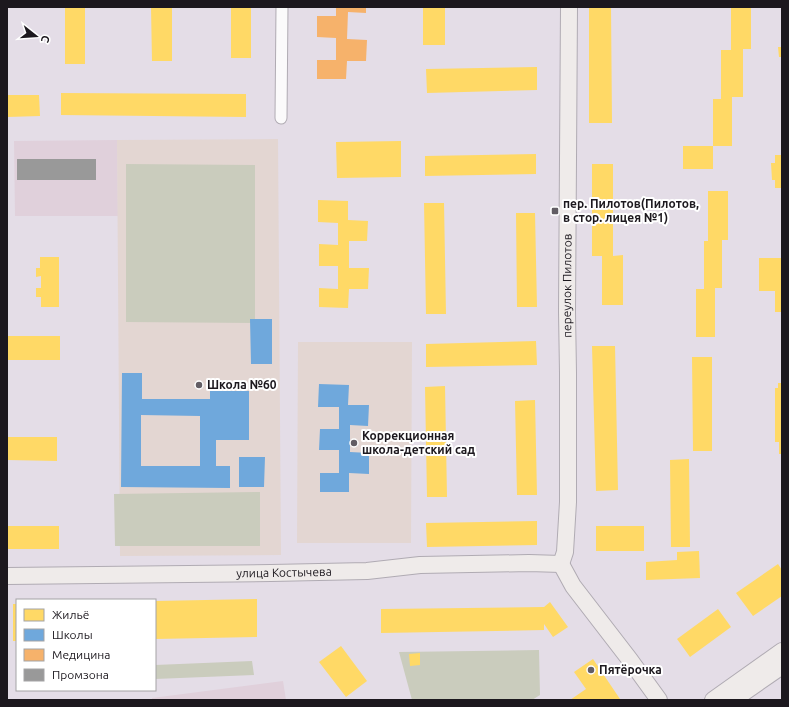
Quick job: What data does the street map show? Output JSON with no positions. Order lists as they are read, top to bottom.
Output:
{
  "streets": {
    "main road": ["переулок Пилотов", "улица Костычева"]
  },
  "crossings": [
    ["переулок Пилотов", "улица Костычева"]
  ],
  "places": {
    "transit": ["пер. Пилотов(Пилотов, в стор. лицея №1)"],
    "other": ["Школа №60", "Коррекционная школа-детский сад", "Пятёрочка"]
  },
  "legend": [
    "Жильё",
    "Школы",
    "Медицина",
    "Промзона"
  ],
  "north": "right"
}
